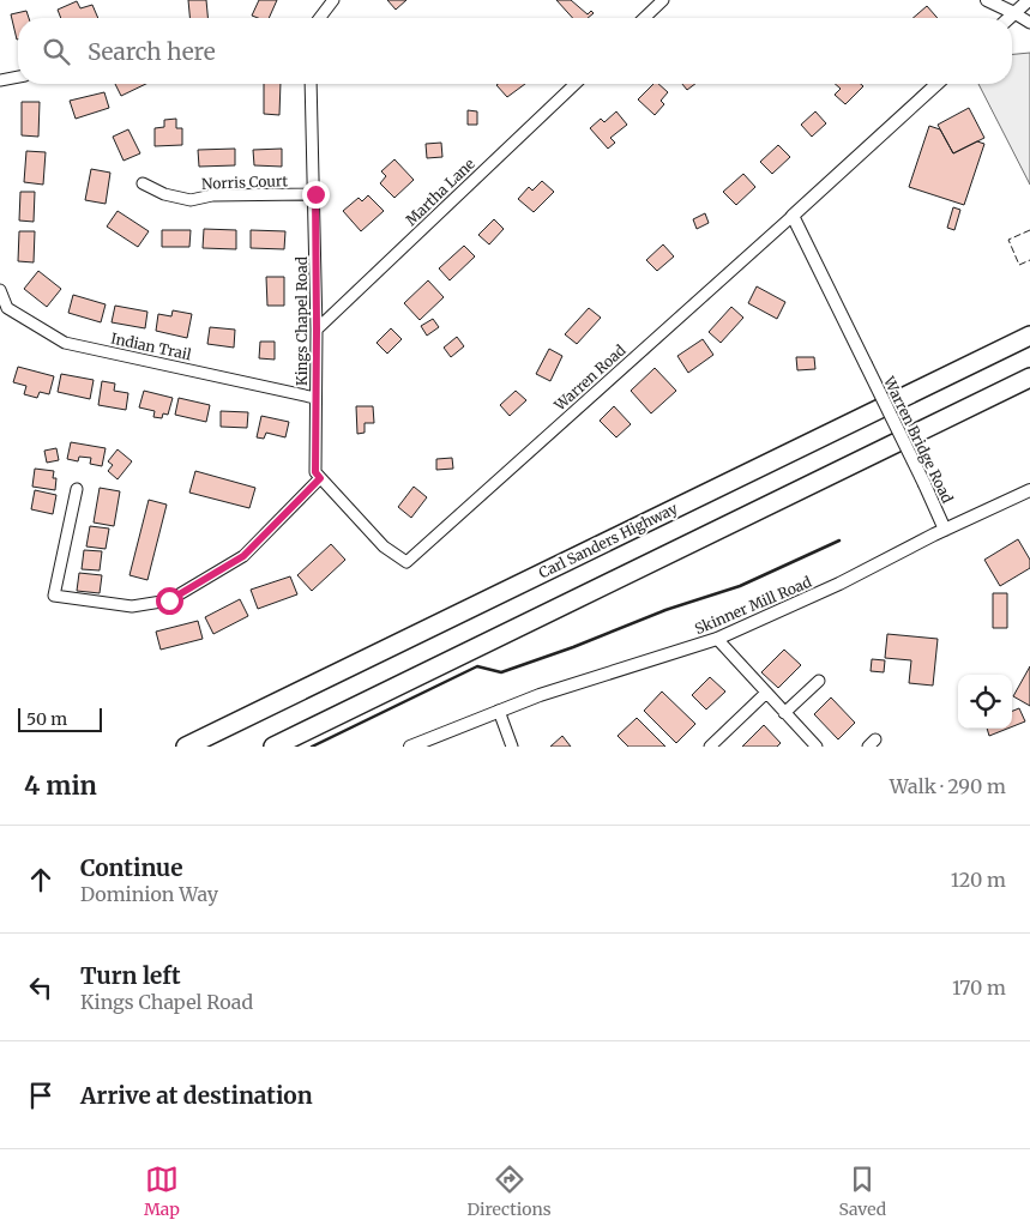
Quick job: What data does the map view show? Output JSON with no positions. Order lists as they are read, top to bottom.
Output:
{
  "streets": {
    "highway": ["Carl Sanders Highway"],
    "street": [
      "Norris Court",
      "Martha Lane",
      "Kings Chapel Road",
      "Indian Trail",
      "Warren Road",
      "Warren Bridge Road",
      "Skinner Mill Road"
    ]
  },
  "crossings": [
    ["Norris Court", "Kings Chapel Road"],
    ["Martha Lane", "Kings Chapel Road"],
    ["Kings Chapel Road", "Indian Trail"],
    ["Kings Chapel Road", "Warren Road"],
    ["Warren Road", "Warren Bridge Road"],
    ["Warren Bridge Road", "Skinner Mill Road"]
  ],
  "scale_bar": "50 m",
  "page": {
    "search": "Search here",
    "scale": "50 m",
    "heading": ["4 min", "Walk · 290 m"],
    "list": [
      ["Continue", "Dominion Way", "120 m"],
      ["Turn left", "Kings Chapel Road", "170 m"],
      "Arrive at destination"
    ],
    "nav": ["Map", "Directions", "Saved"]
  }
}
